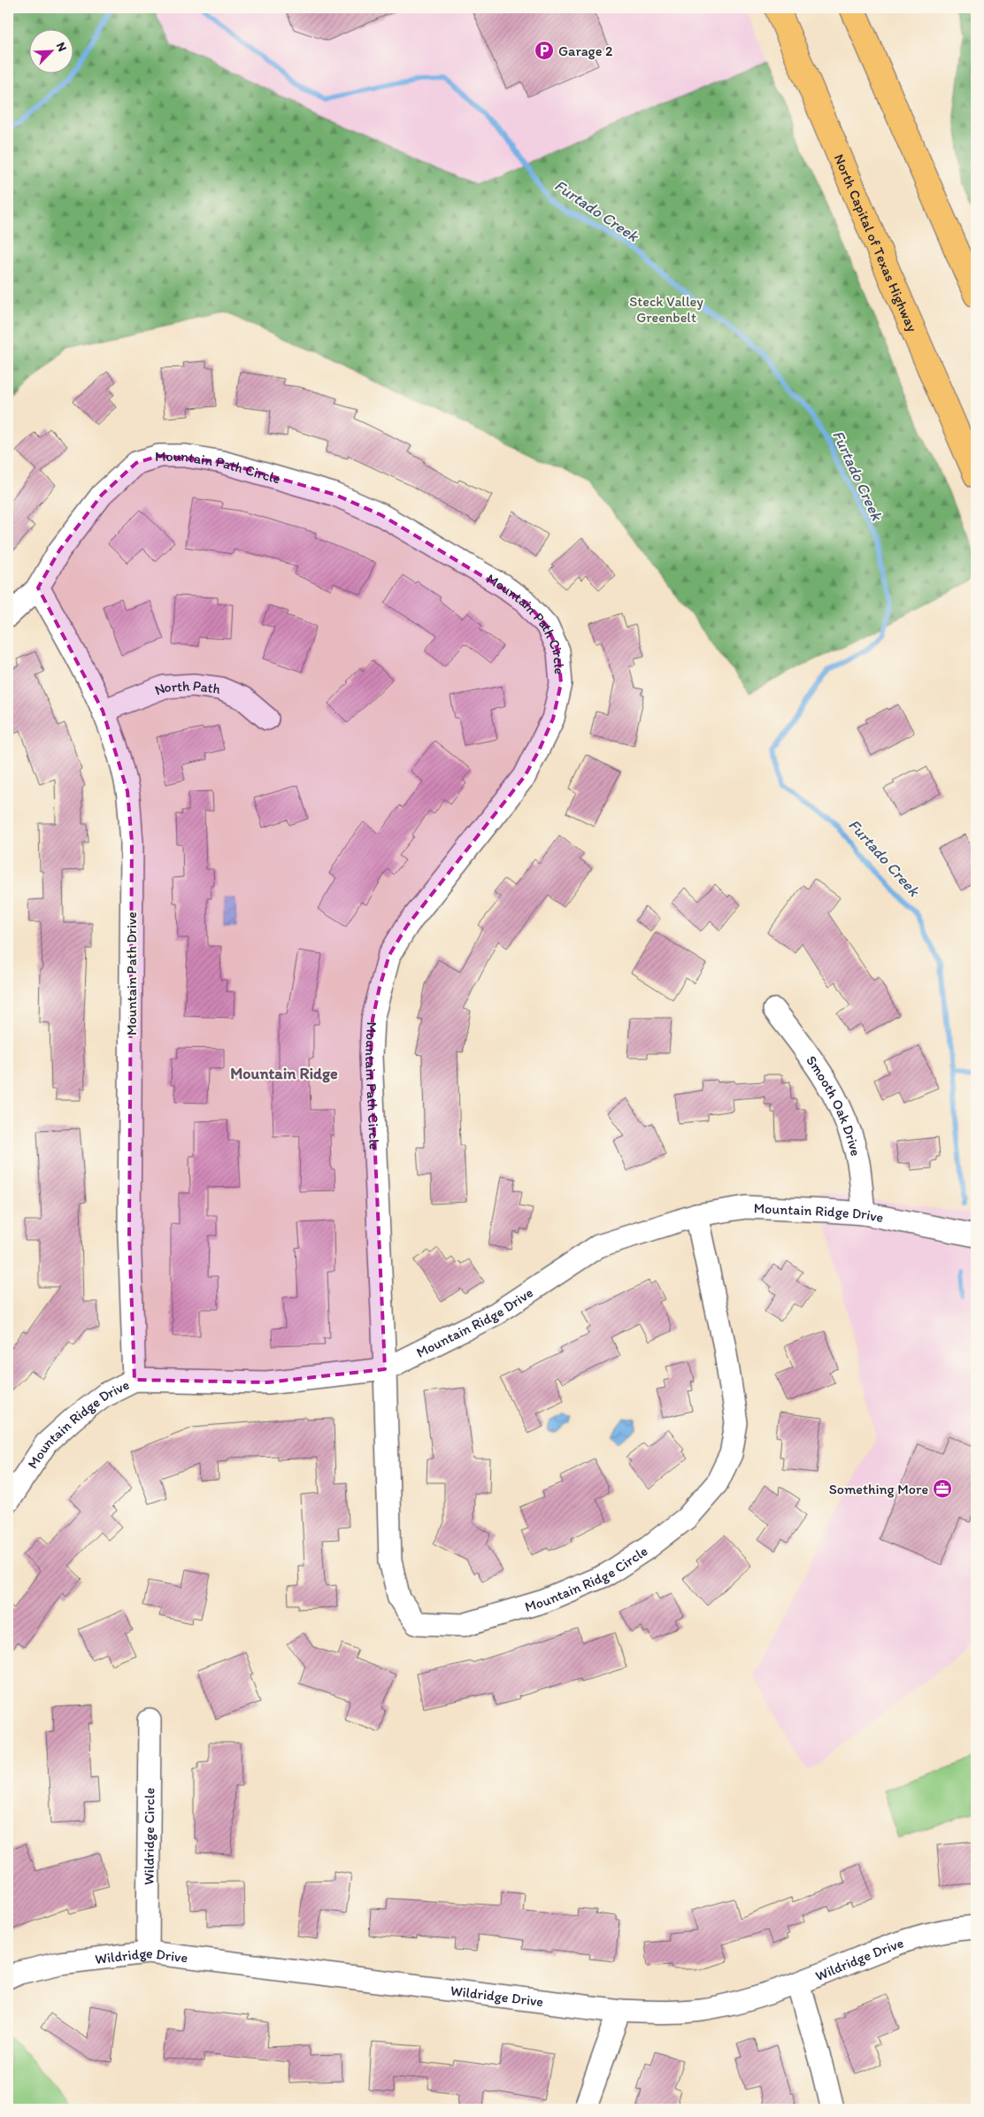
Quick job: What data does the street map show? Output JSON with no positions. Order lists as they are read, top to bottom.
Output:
{
  "streets": {
    "highway": ["North Capital of Texas Highway"],
    "street": [
      "Mountain Path Circle",
      "North Path",
      "Mountain Path Drive",
      "Smooth Oak Drive",
      "Mountain Ridge Drive",
      "Mountain Ridge Circle",
      "Wildridge Circle",
      "Wildridge Drive"
    ]
  },
  "crossings": [
    ["Mountain Path Circle", "Mountain Path Drive"],
    ["Mountain Path Circle", "Mountain Ridge Drive"],
    ["Mountain Path Circle", "Mountain Ridge Circle"],
    ["North Path", "Mountain Path Drive"],
    ["Mountain Path Drive", "Mountain Ridge Drive"],
    ["Smooth Oak Drive", "Mountain Ridge Drive"],
    ["Mountain Ridge Drive", "Mountain Ridge Circle"],
    ["Wildridge Circle", "Wildridge Drive"]
  ],
  "districts": ["Mountain Ridge"],
  "water": ["Furtado Creek"],
  "parks": ["Steck Valley Greenbelt"],
  "places": {
    "parking": ["Garage 2"],
    "office": ["Something More"]
  },
  "north": "top right"
}
